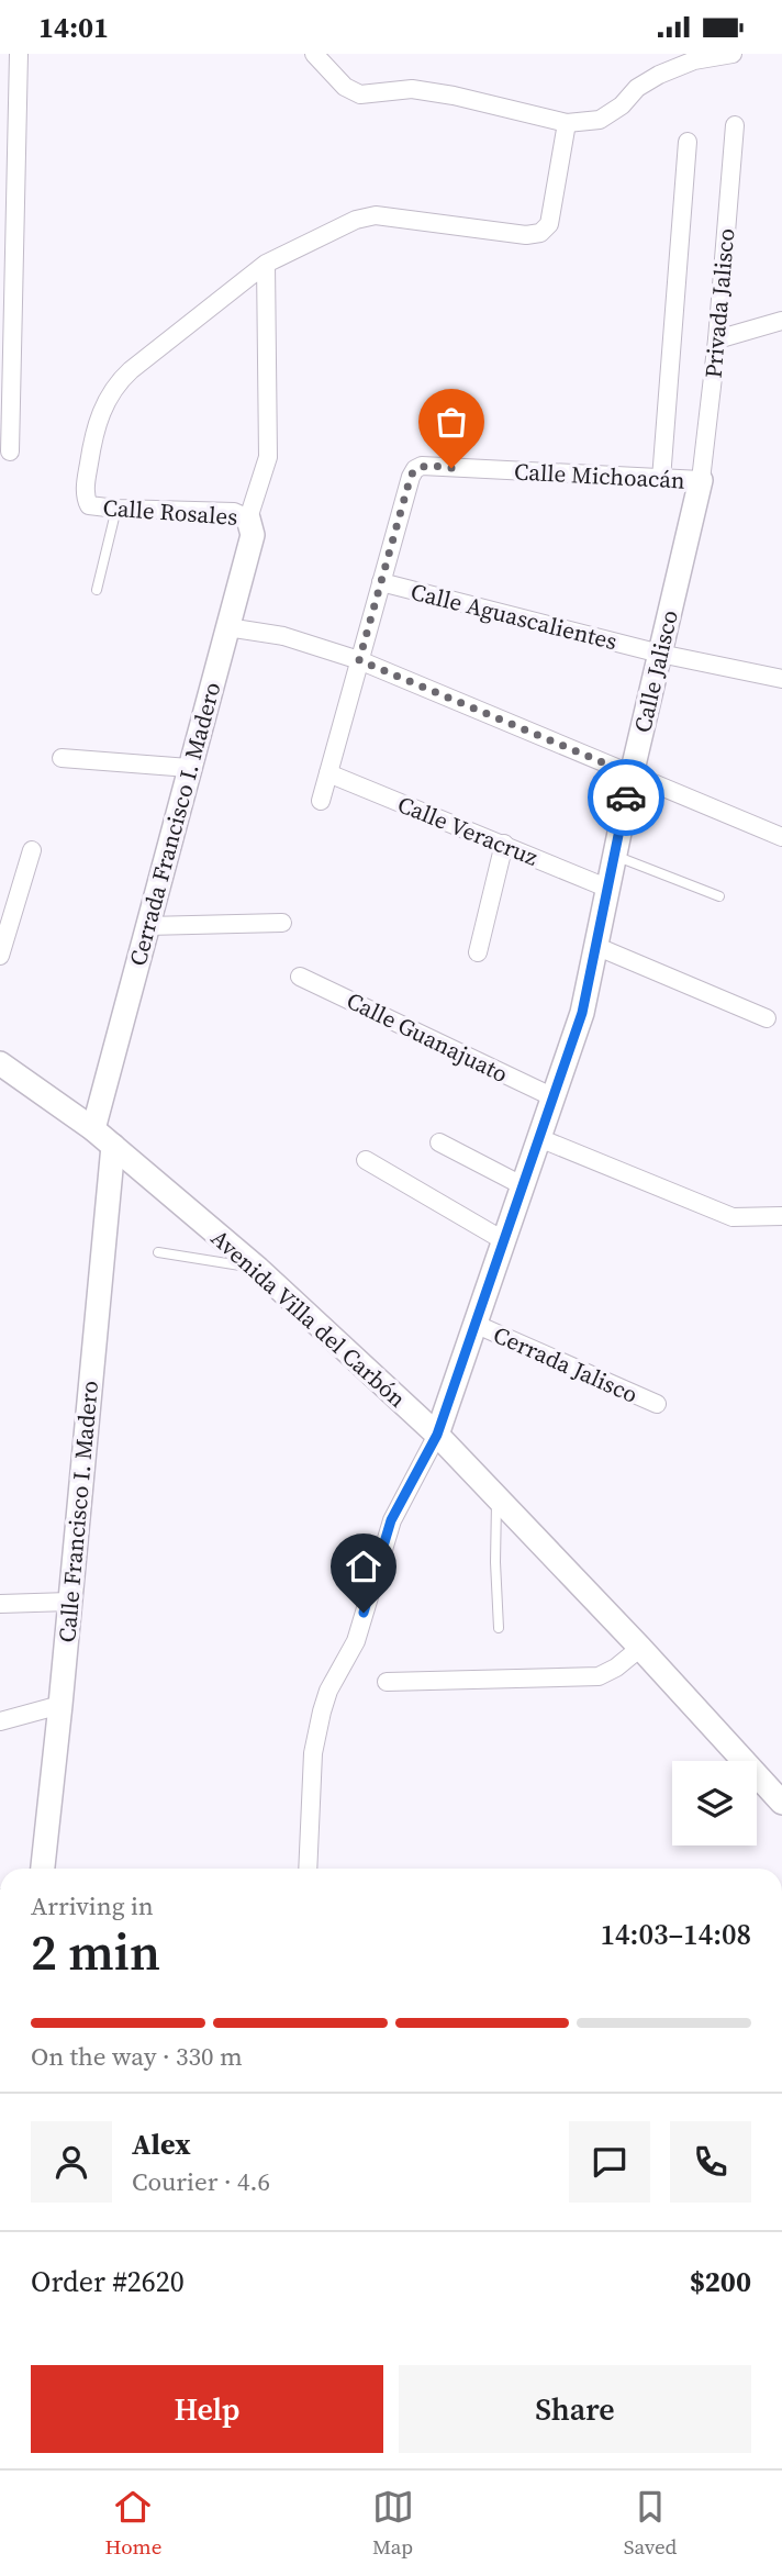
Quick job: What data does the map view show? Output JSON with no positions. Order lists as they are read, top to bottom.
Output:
{
  "streets": {
    "street": [
      "Privada Jalisco",
      "Calle Michoacán",
      "Calle Rosales",
      "Calle Aguascalientes",
      "Calle Jalisco",
      "Cerrada Francisco I. Madero",
      "Calle Veracruz",
      "Calle Guanajuato",
      "Avenida Villa del Carbón",
      "Cerrada Jalisco",
      "Calle Francisco I. Madero"
    ]
  },
  "crossings": [
    ["Privada Jalisco", "Calle Michoacán"],
    ["Privada Jalisco", "Calle Jalisco"],
    ["Calle Michoacán", "Calle Aguascalientes"],
    ["Calle Michoacán", "Calle Jalisco"],
    ["Calle Rosales", "Cerrada Francisco I. Madero"],
    ["Calle Aguascalientes", "Calle Jalisco"],
    ["Calle Jalisco", "Calle Veracruz"],
    ["Calle Jalisco", "Calle Guanajuato"],
    ["Calle Jalisco", "Avenida Villa del Carbón"],
    ["Calle Jalisco", "Cerrada Jalisco"],
    ["Cerrada Francisco I. Madero", "Avenida Villa del Carbón"],
    ["Avenida Villa del Carbón", "Calle Francisco I. Madero"]
  ],
  "page": {
    "status": "14:01",
    "heading": ["2 min", "Arriving in", "14:03–14:08"],
    "panel": [
      "Alex",
      "Courier · 4.6",
      "Order #2620",
      "$200"
    ],
    "bar": "On the way · 330 m",
    "buttons": ["Help", "Share"],
    "tabs": ["Home", "Map", "Saved"]
  }
}
